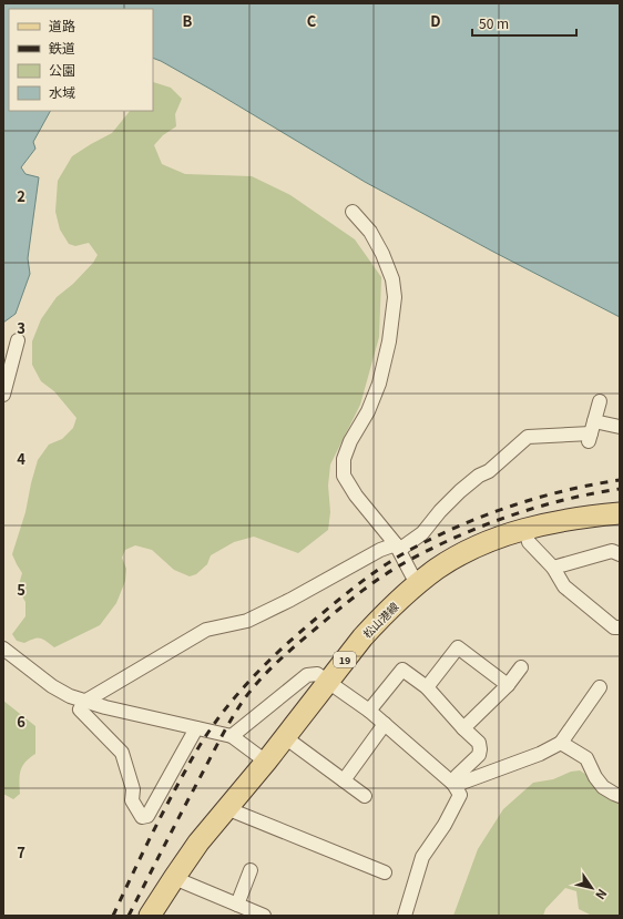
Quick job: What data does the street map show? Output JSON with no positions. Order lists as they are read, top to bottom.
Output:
{
  "streets": {
    "main road": ["松山港線", "19"]
  },
  "legend": [
    "道路",
    "鉄道",
    "公園",
    "水域"
  ],
  "scale_bar": "50 m",
  "north": "bottom right",
  "grid": {
    "columns": ["B", "C", "D"],
    "rows": [
      "2",
      "3",
      "4",
      "5",
      "6",
      "7"
    ]
  }
}
